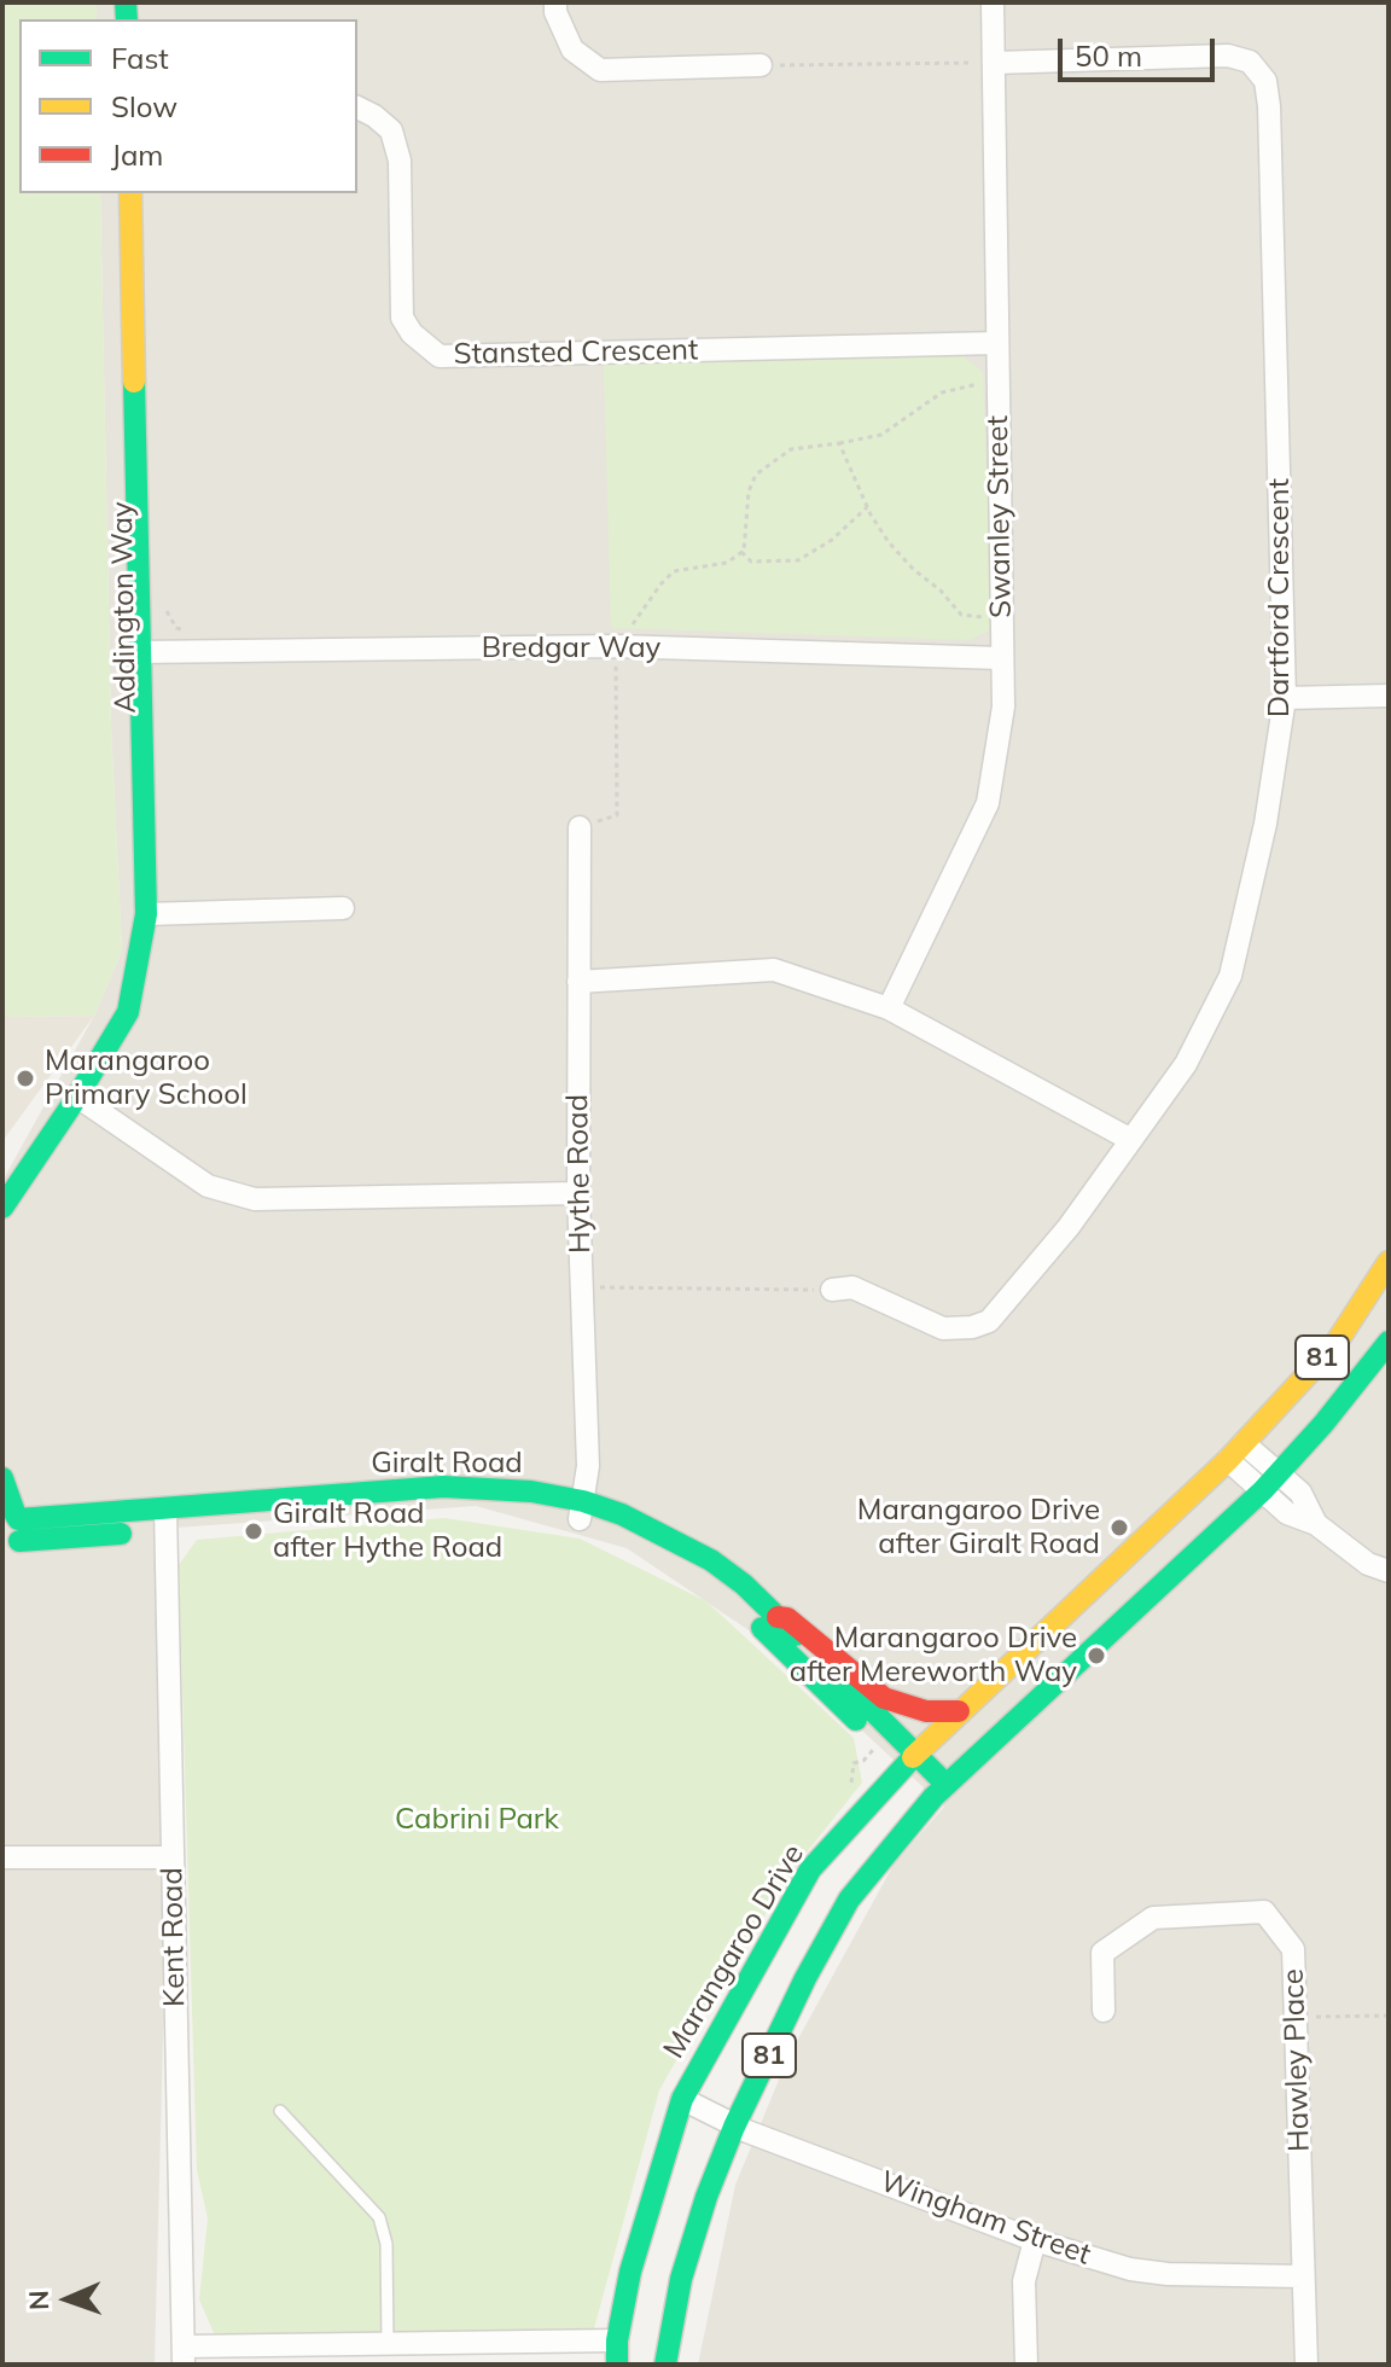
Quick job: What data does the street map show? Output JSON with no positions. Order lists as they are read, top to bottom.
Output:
{
  "streets": {
    "street": [
      "Stansted Crescent",
      "Swanley Street",
      "Dartford Crescent",
      "Addington Way",
      "Bredgar Way",
      "Hythe Road",
      "81",
      "Giralt Road",
      "Kent Road",
      "Marangaroo Drive",
      "Hawley Place",
      "Wingham Street"
    ]
  },
  "crossings": [
    ["Stansted Crescent", "Swanley Street"],
    ["Swanley Street", "Dartford Crescent"],
    ["Swanley Street", "Bredgar Way"],
    ["Addington Way", "Bredgar Way"],
    ["Hythe Road", "Giralt Road"],
    ["81", "Giralt Road"],
    ["81", "Wingham Street"],
    ["Giralt Road", "Kent Road"],
    ["Giralt Road", "Marangaroo Drive"],
    ["Marangaroo Drive", "Wingham Street"],
    ["Hawley Place", "Wingham Street"]
  ],
  "parks": ["Cabrini Park"],
  "places": [
    "Marangaroo Primary School",
    "Marangaroo Drive after Giralt Road",
    "Giralt Road after Hythe Road",
    "Marangaroo Drive after Mereworth Way"
  ],
  "legend": ["Fast", "Slow", "Jam"],
  "scale_bar": "50 m",
  "north": "left"
}
